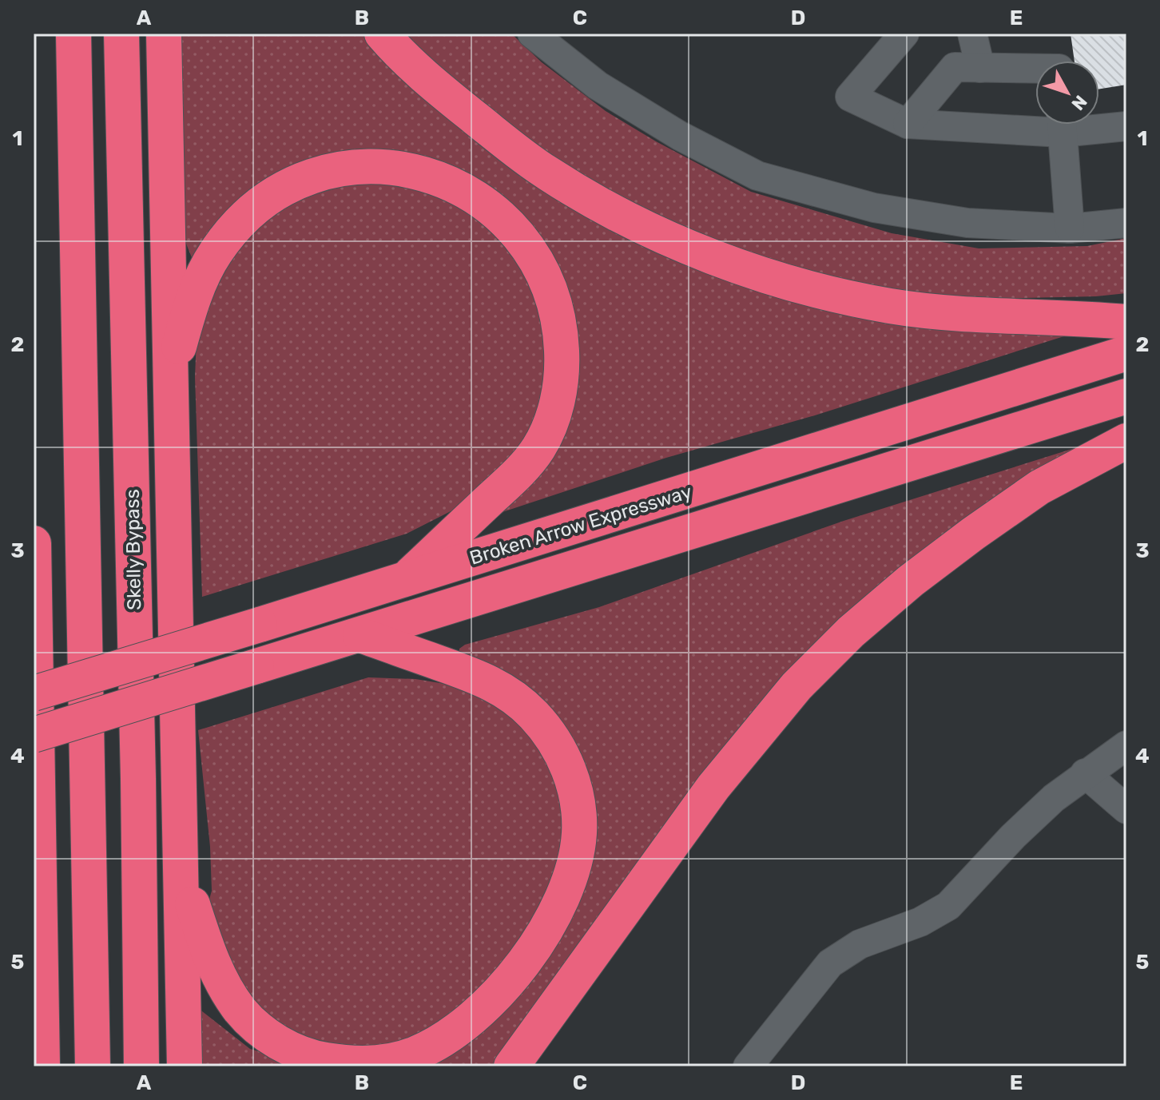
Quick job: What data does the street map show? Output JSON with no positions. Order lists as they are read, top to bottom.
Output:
{
  "streets": {
    "highway": ["Broken Arrow Expressway", "Skelly Bypass"]
  },
  "north": "bottom right",
  "grid": {
    "columns": [
      "A",
      "B",
      "C",
      "D",
      "E"
    ],
    "rows": [
      "1",
      "2",
      "3",
      "4",
      "5"
    ]
  }
}
